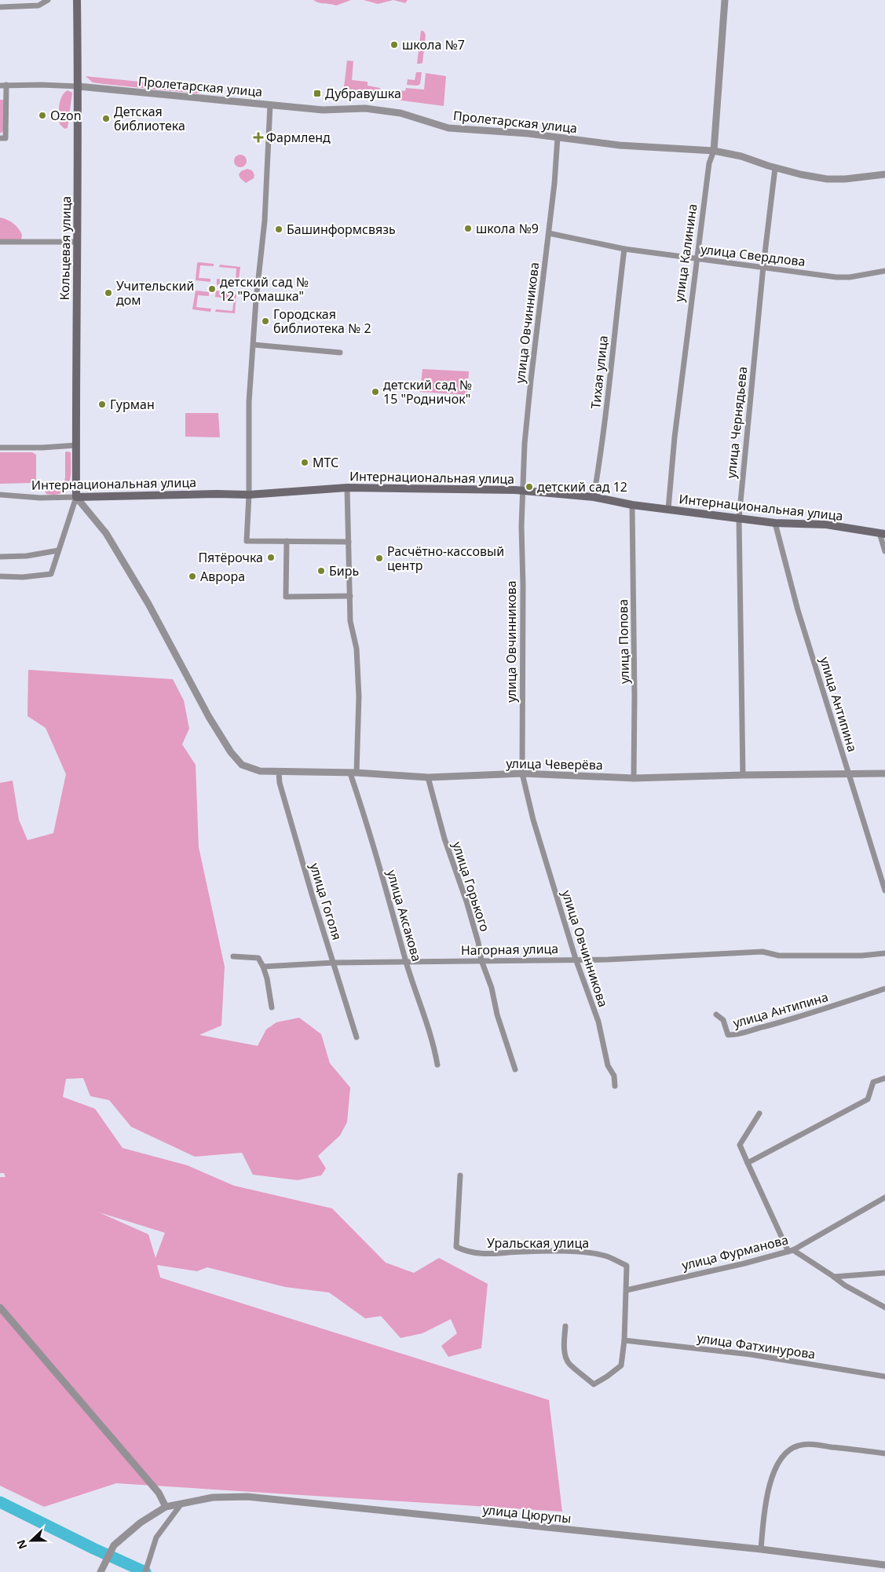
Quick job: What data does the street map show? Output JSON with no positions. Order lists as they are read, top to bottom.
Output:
{
  "streets": {
    "main road": ["Кольцевая улица", "Интернациональная улица"],
    "street": [
      "Пролетарская улица",
      "улица Калинина",
      "улица Свердлова",
      "улица Овчинникова",
      "Тихая улица",
      "улица Чернядьева",
      "улица Попова",
      "улица Антипина",
      "улица Чеверёва",
      "улица Горького",
      "улица Гоголя",
      "улица Аксакова",
      "Нагорная улица",
      "Уральская улица",
      "улица Фурманова",
      "улица Фатхинурова",
      "улица Цюрупы"
    ]
  },
  "crossings": [
    ["Пролетарская улица", "Кольцевая улица"],
    ["Пролетарская улица", "улица Калинина"],
    ["Пролетарская улица", "улица Овчинникова"],
    ["Пролетарская улица", "улица Чернядьева"],
    ["Кольцевая улица", "Интернациональная улица"],
    ["Кольцевая улица", "улица Чеверёва"],
    ["улица Калинина", "улица Свердлова"],
    ["улица Калинина", "Интернациональная улица"],
    ["улица Свердлова", "улица Овчинникова"],
    ["улица Свердлова", "Тихая улица"],
    ["улица Свердлова", "улица Чернядьева"],
    ["улица Овчинникова", "Интернациональная улица"],
    ["улица Овчинникова", "улица Чеверёва"],
    ["улица Овчинникова", "Нагорная улица"],
    ["Тихая улица", "Интернациональная улица"],
    ["улица Чернядьева", "Интернациональная улица"],
    ["улица Чернядьева", "улица Чеверёва"],
    ["Интернациональная улица", "улица Попова"],
    ["Интернациональная улица", "улица Антипина"],
    ["Интернациональная улица", "улица Чеверёва"],
    ["Интернациональная улица", "улица Аксакова"],
    ["улица Попова", "улица Чеверёва"],
    ["улица Антипина", "улица Чеверёва"],
    ["улица Чеверёва", "улица Горького"],
    ["улица Чеверёва", "улица Гоголя"],
    ["улица Чеверёва", "улица Аксакова"],
    ["улица Горького", "Нагорная улица"],
    ["улица Гоголя", "Нагорная улица"],
    ["улица Аксакова", "Нагорная улица"],
    ["Уральская улица", "улица Фурманова"],
    ["Уральская улица", "улица Фатхинурова"]
  ],
  "places": {
    "other": [
      "школа №7",
      "Ozon",
      "Детская библиотека",
      "школа №9",
      "Башинформсвязь",
      "детский сад № 12 \"Ромашка\"",
      "Учительский дом",
      "Городская библиотека № 2",
      "детский сад № 15 \"Родничок\"",
      "Гурман",
      "МТС",
      "детский сад 12",
      "Пятёрочка",
      "Расчётно-кассовый центр",
      "Бирь",
      "Аврора"
    ],
    "transit": ["Дубравушка"],
    "health": ["Фармленд"]
  },
  "north": "left"
}
